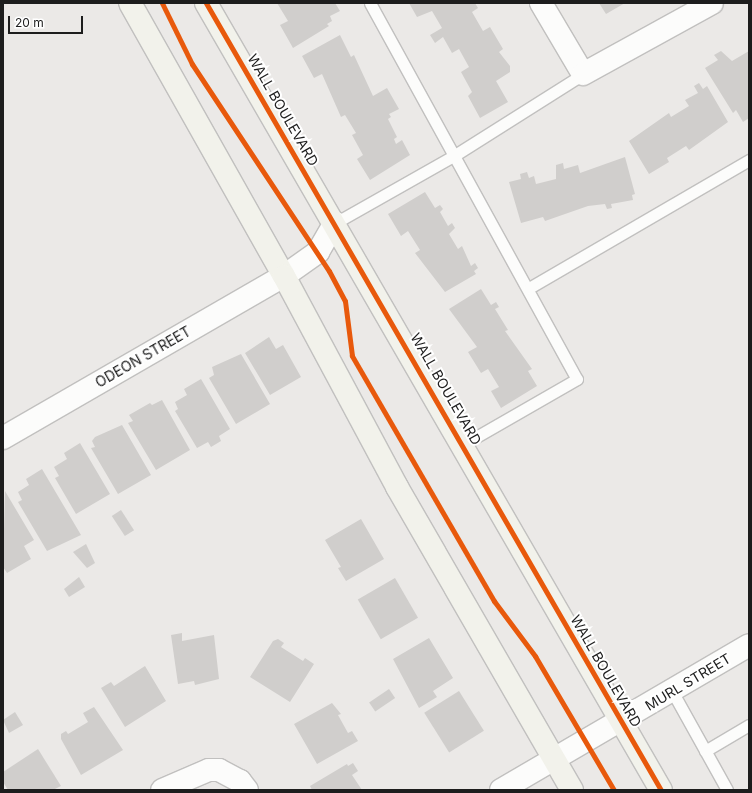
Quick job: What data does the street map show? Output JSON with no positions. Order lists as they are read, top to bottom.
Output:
{
  "streets": {
    "street": ["WALL BOULEVARD", "ODEON STREET", "MURL STREET"]
  },
  "crossings": [
    ["WALL BOULEVARD", "ODEON STREET"],
    ["WALL BOULEVARD", "MURL STREET"]
  ],
  "scale_bar": "20 m"
}
